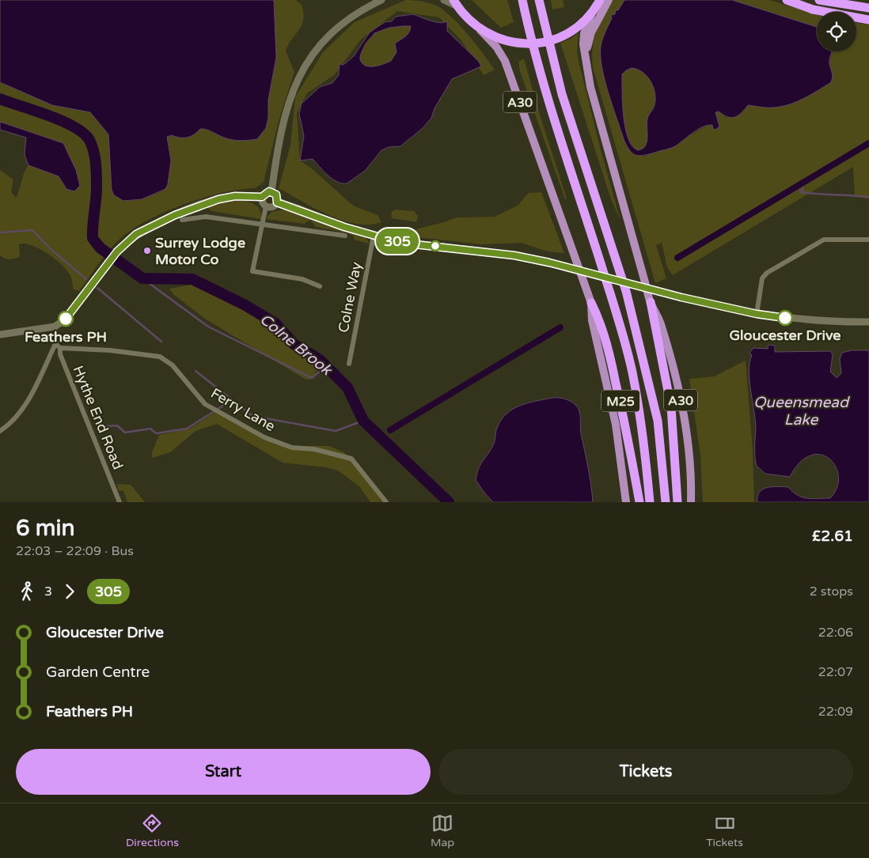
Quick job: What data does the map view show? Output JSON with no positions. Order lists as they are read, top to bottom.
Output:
{
  "streets": {
    "highway": ["M25"],
    "main road": ["A30"],
    "street": ["Colne Way", "Ferry Lane", "Hythe End Road"]
  },
  "crossings": [
    ["A30", "M25"],
    ["Ferry Lane", "Hythe End Road"]
  ],
  "water": ["Colne Brook", "Queensmead Lake"],
  "places": ["Surrey Lodge Motor Co", "Gloucester Drive", "Feathers PH"],
  "lines": ["bus line 305"],
  "page": {
    "on_map": "305",
    "heading": ["6 min", "22:03 – 22:09 · Bus", "£2.61"],
    "legs": ["3", "305", "2 stops"],
    "list": [
      {
        "name": "Gloucester Drive",
        "value": "22:06"
      },
      {
        "name": "Garden Centre",
        "value": "22:07"
      },
      {
        "name": "Feathers PH",
        "value": "22:09"
      }
    ],
    "buttons": ["Start", "Tickets"],
    "tabs": ["Directions", "Map", "Tickets"]
  }
}
